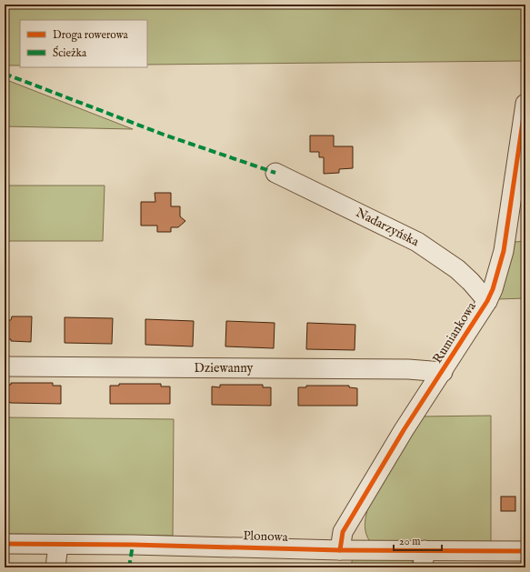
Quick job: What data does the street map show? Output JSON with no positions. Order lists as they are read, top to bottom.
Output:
{
  "streets": {
    "street": [
      "Nadarzyńska",
      "Rumiankowa",
      "Dziewanny",
      "Plonowa"
    ]
  },
  "crossings": [
    ["Nadarzyńska", "Rumiankowa"],
    ["Rumiankowa", "Dziewanny"],
    ["Rumiankowa", "Plonowa"]
  ],
  "legend": ["Droga rowerowa", "Ścieżka"],
  "scale_bar": "20 m"
}
